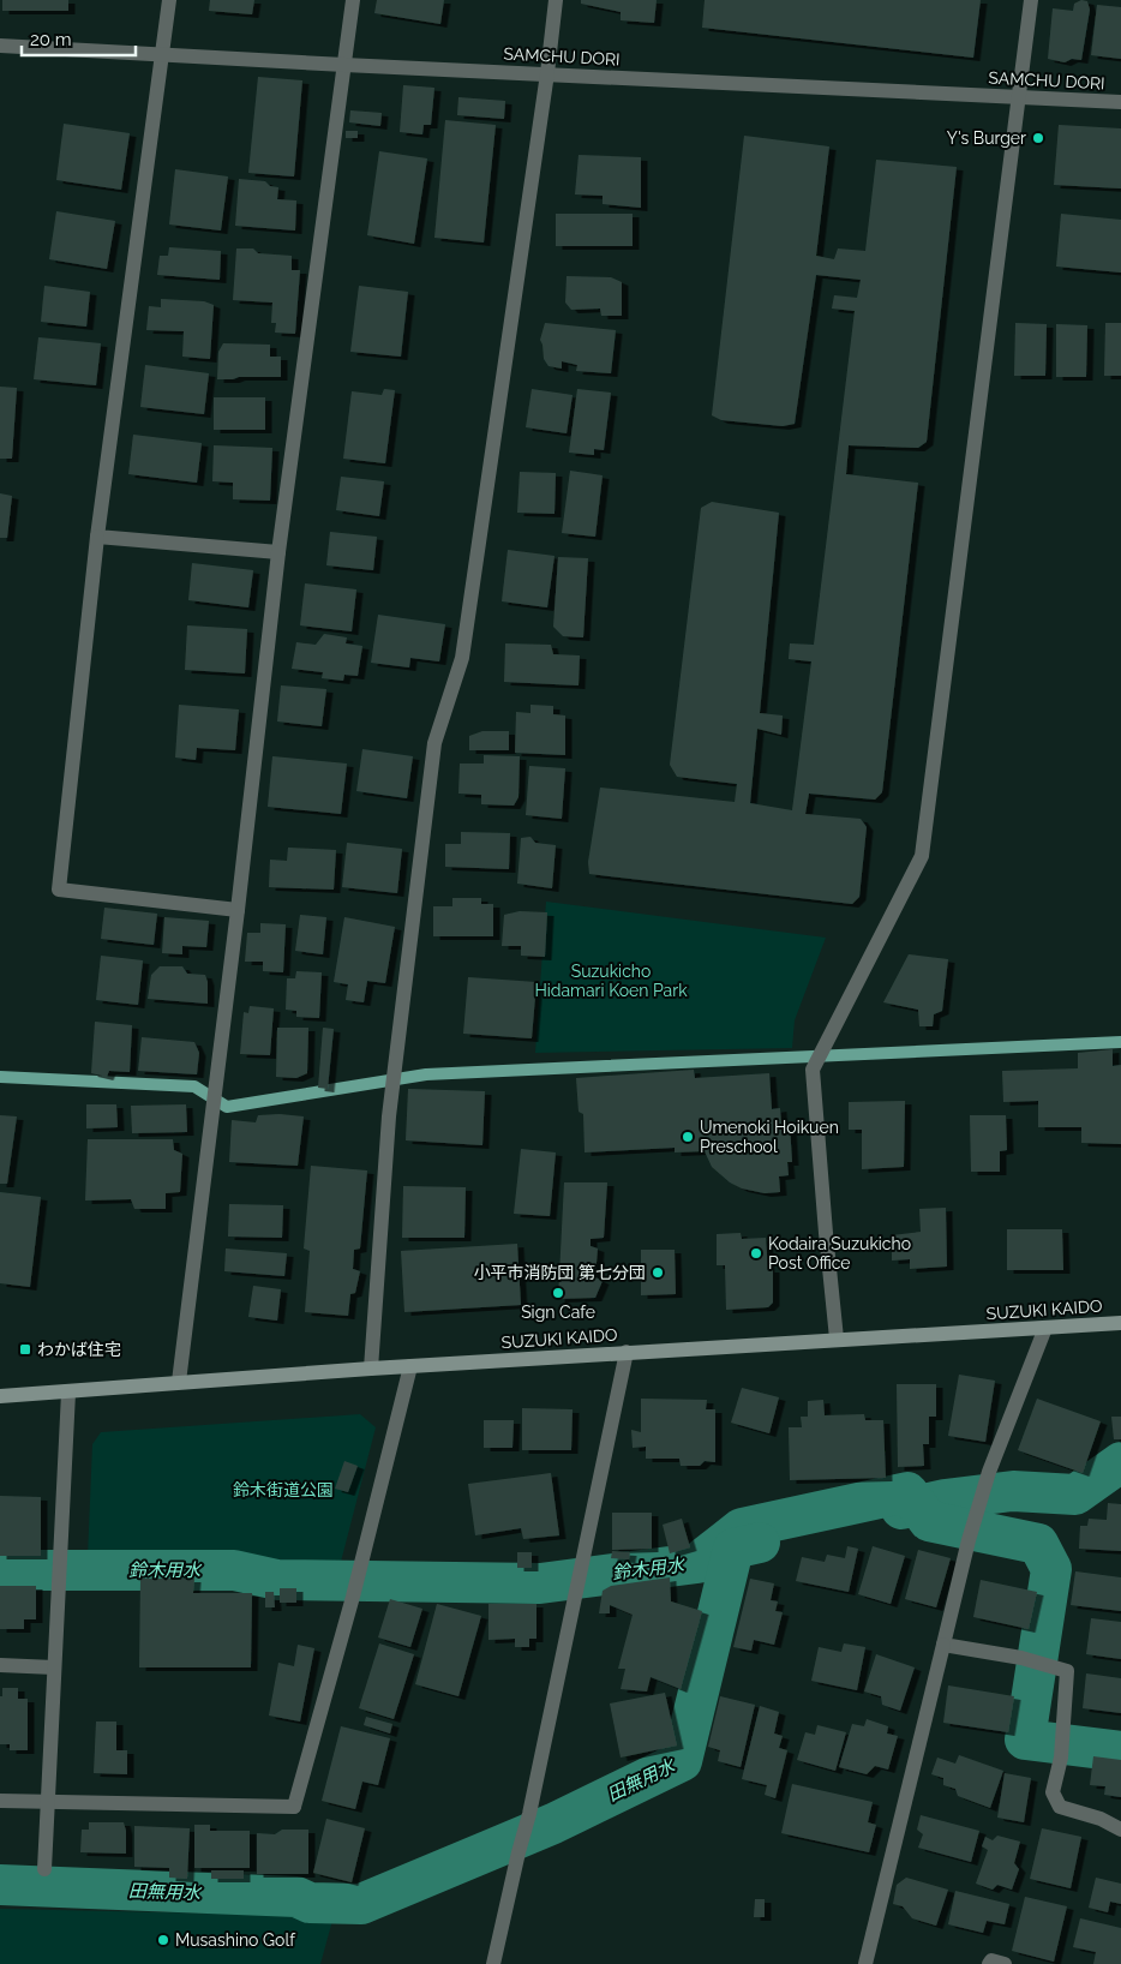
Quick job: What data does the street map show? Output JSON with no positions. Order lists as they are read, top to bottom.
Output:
{
  "streets": {
    "main road": ["SUZUKI KAIDO"],
    "street": ["SAMCHU DORI"]
  },
  "water": ["鈴木用水", "田無用水"],
  "parks": ["Suzukicho Hidamari Koen Park", "鈴木街道公園"],
  "places": {
    "other": [
      "Y's Burger",
      "Umenoki Hoikuen Preschool",
      "Kodaira Suzukicho Post Office",
      "小平市消防団 第七分団",
      "Sign Cafe",
      "Musashino Golf"
    ],
    "transit": ["わかば住宅"]
  },
  "scale_bar": "20 m"
}
